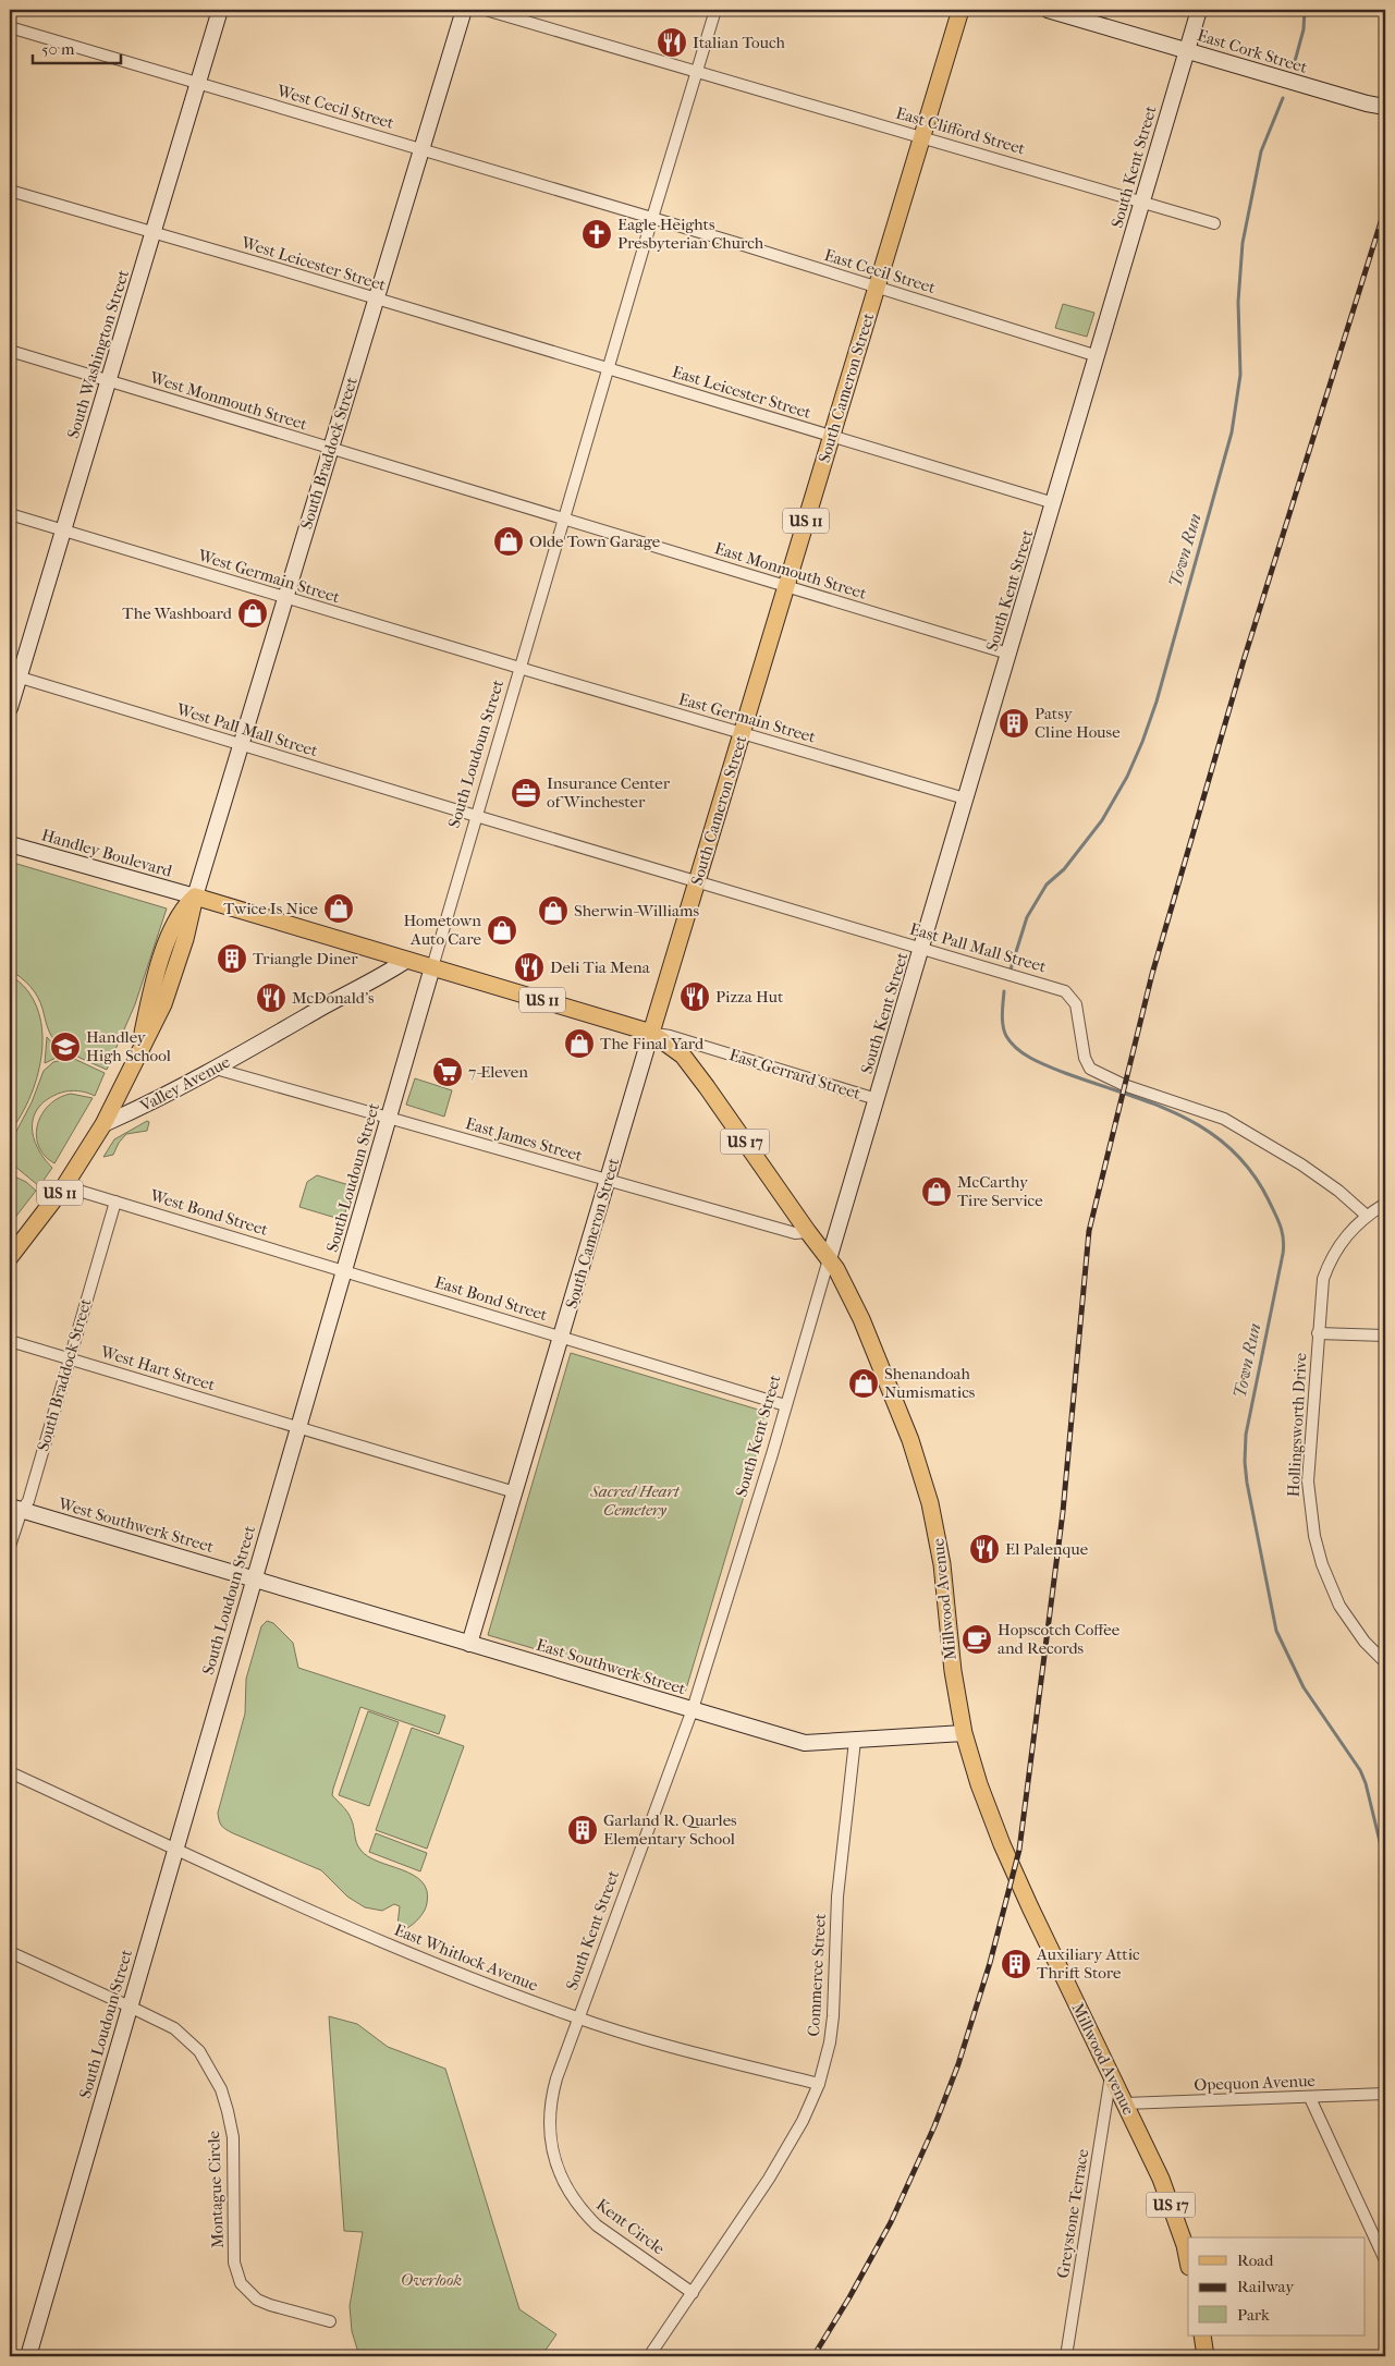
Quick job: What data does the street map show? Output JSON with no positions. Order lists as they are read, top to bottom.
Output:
{
  "streets": {
    "main road": [
      "South Cameron Street",
      "South Braddock Street",
      "US 11",
      "East Gerrard Street",
      "US 17",
      "Millwood Avenue"
    ],
    "street": [
      "East Cork Street",
      "West Cecil Street",
      "East Clifford Street",
      "South Kent Street",
      "West Leicester Street",
      "East Cecil Street",
      "South Washington Street",
      "East Leicester Street",
      "West Monmouth Street",
      "East Monmouth Street",
      "West Germain Street",
      "East Germain Street",
      "West Pall Mall Street",
      "South Loudoun Street",
      "Handley Boulevard",
      "East Pall Mall Street",
      "Valley Avenue",
      "East James Street",
      "West Bond Street",
      "East Bond Street",
      "West Hart Street",
      "Hollingsworth Drive",
      "West Southwerk Street",
      "East Southwerk Street",
      "East Whitlock Avenue",
      "Commerce Street",
      "Opequon Avenue",
      "Montague Circle",
      "Greystone Terrace",
      "Kent Circle"
    ]
  },
  "crossings": [
    ["East Cork Street", "South Kent Street"],
    ["West Cecil Street", "East Cecil Street"],
    ["West Cecil Street", "South Washington Street"],
    ["West Cecil Street", "South Braddock Street"],
    ["West Cecil Street", "South Loudoun Street"],
    ["East Clifford Street", "South Kent Street"],
    ["East Clifford Street", "South Cameron Street"],
    ["East Clifford Street", "South Loudoun Street"],
    ["South Kent Street", "East Cecil Street"],
    ["South Kent Street", "East Leicester Street"],
    ["South Kent Street", "East Monmouth Street"],
    ["South Kent Street", "East Germain Street"],
    ["South Kent Street", "East Pall Mall Street"],
    ["South Kent Street", "East Gerrard Street"],
    ["South Kent Street", "East Bond Street"],
    ["South Kent Street", "Millwood Avenue"],
    ["South Kent Street", "East Southwerk Street"],
    ["South Kent Street", "East Whitlock Avenue"],
    ["South Kent Street", "Kent Circle"],
    ["West Leicester Street", "South Washington Street"],
    ["West Leicester Street", "East Leicester Street"],
    ["West Leicester Street", "South Braddock Street"],
    ["West Leicester Street", "South Loudoun Street"],
    ["East Cecil Street", "South Cameron Street"],
    ["East Cecil Street", "South Loudoun Street"],
    ["South Washington Street", "West Monmouth Street"],
    ["South Washington Street", "West Germain Street"],
    ["South Washington Street", "West Pall Mall Street"],
    ["South Cameron Street", "East Leicester Street"],
    ["South Cameron Street", "East Monmouth Street"],
    ["South Cameron Street", "East Germain Street"],
    ["South Cameron Street", "East Pall Mall Street"],
    ["South Cameron Street", "East Gerrard Street"],
    ["South Cameron Street", "East James Street"],
    ["South Cameron Street", "East Bond Street"],
    ["South Cameron Street", "West Hart Street"],
    ["South Cameron Street", "Millwood Avenue"],
    ["South Cameron Street", "East Southwerk Street"],
    ["East Leicester Street", "South Loudoun Street"],
    ["West Monmouth Street", "South Braddock Street"],
    ["West Monmouth Street", "East Monmouth Street"],
    ["West Monmouth Street", "South Loudoun Street"],
    ["South Braddock Street", "US 11"],
    ["South Braddock Street", "West Germain Street"],
    ["South Braddock Street", "West Pall Mall Street"],
    ["South Braddock Street", "Handley Boulevard"],
    ["South Braddock Street", "Valley Avenue"],
    ["South Braddock Street", "West Bond Street"],
    ["South Braddock Street", "West Hart Street"],
    ["South Braddock Street", "West Southwerk Street"],
    ["US 11", "South Loudoun Street"],
    ["US 11", "Handley Boulevard"],
    ["US 11", "East Gerrard Street"],
    ["US 11", "Valley Avenue"],
    ["US 11", "West Bond Street"],
    ["East Monmouth Street", "South Loudoun Street"],
    ["West Germain Street", "East Germain Street"],
    ["West Germain Street", "South Loudoun Street"],
    ["East Germain Street", "South Loudoun Street"],
    ["West Pall Mall Street", "South Loudoun Street"],
    ["West Pall Mall Street", "East Pall Mall Street"],
    ["South Loudoun Street", "East Pall Mall Street"],
    ["South Loudoun Street", "East Gerrard Street"],
    ["South Loudoun Street", "East James Street"],
    ["South Loudoun Street", "West Bond Street"],
    ["South Loudoun Street", "East Bond Street"],
    ["South Loudoun Street", "West Hart Street"],
    ["South Loudoun Street", "West Southwerk Street"],
    ["South Loudoun Street", "East Southwerk Street"],
    ["South Loudoun Street", "East Whitlock Avenue"],
    ["South Loudoun Street", "Montague Circle"],
    ["East Pall Mall Street", "Hollingsworth Drive"],
    ["East Gerrard Street", "Millwood Avenue"],
    ["Valley Avenue", "East James Street"],
    ["East James Street", "Millwood Avenue"],
    ["West Bond Street", "East Bond Street"],
    ["West Southwerk Street", "East Southwerk Street"],
    ["Millwood Avenue", "East Southwerk Street"],
    ["Millwood Avenue", "Opequon Avenue"],
    ["Millwood Avenue", "Greystone Terrace"],
    ["East Southwerk Street", "Commerce Street"],
    ["East Whitlock Avenue", "Commerce Street"],
    ["East Whitlock Avenue", "Kent Circle"],
    ["Commerce Street", "Kent Circle"]
  ],
  "water": ["Town Run"],
  "parks": ["Sacred Heart Cemetery", "Overlook"],
  "places": {
    "restaurant": [
      "Italian Touch",
      "Deli Tia Mena",
      "Pizza Hut",
      "McDonald's",
      "El Palenque"
    ],
    "church": ["Eagle Heights Presbyterian Church"],
    "shop": [
      "Olde Town Garage",
      "The Washboard",
      "Twice Is Nice",
      "Sherwin-Williams",
      "Hometown Auto Care",
      "The Final Yard",
      "McCarthy Tire Service",
      "Shenandoah Numismatics"
    ],
    "building": [
      "Patsy Cline House",
      "Triangle Diner",
      "Garland R. Quarles Elementary School",
      "Auxiliary Attic Thrift Store"
    ],
    "office": ["Insurance Center of Winchester"],
    "school or university": ["Handley High School"],
    "supermarket": ["7-Eleven"],
    "cafe": ["Hopscotch Coffee and Records"]
  },
  "legend": ["Road", "Railway", "Park"],
  "scale_bar": "50 m"
}
